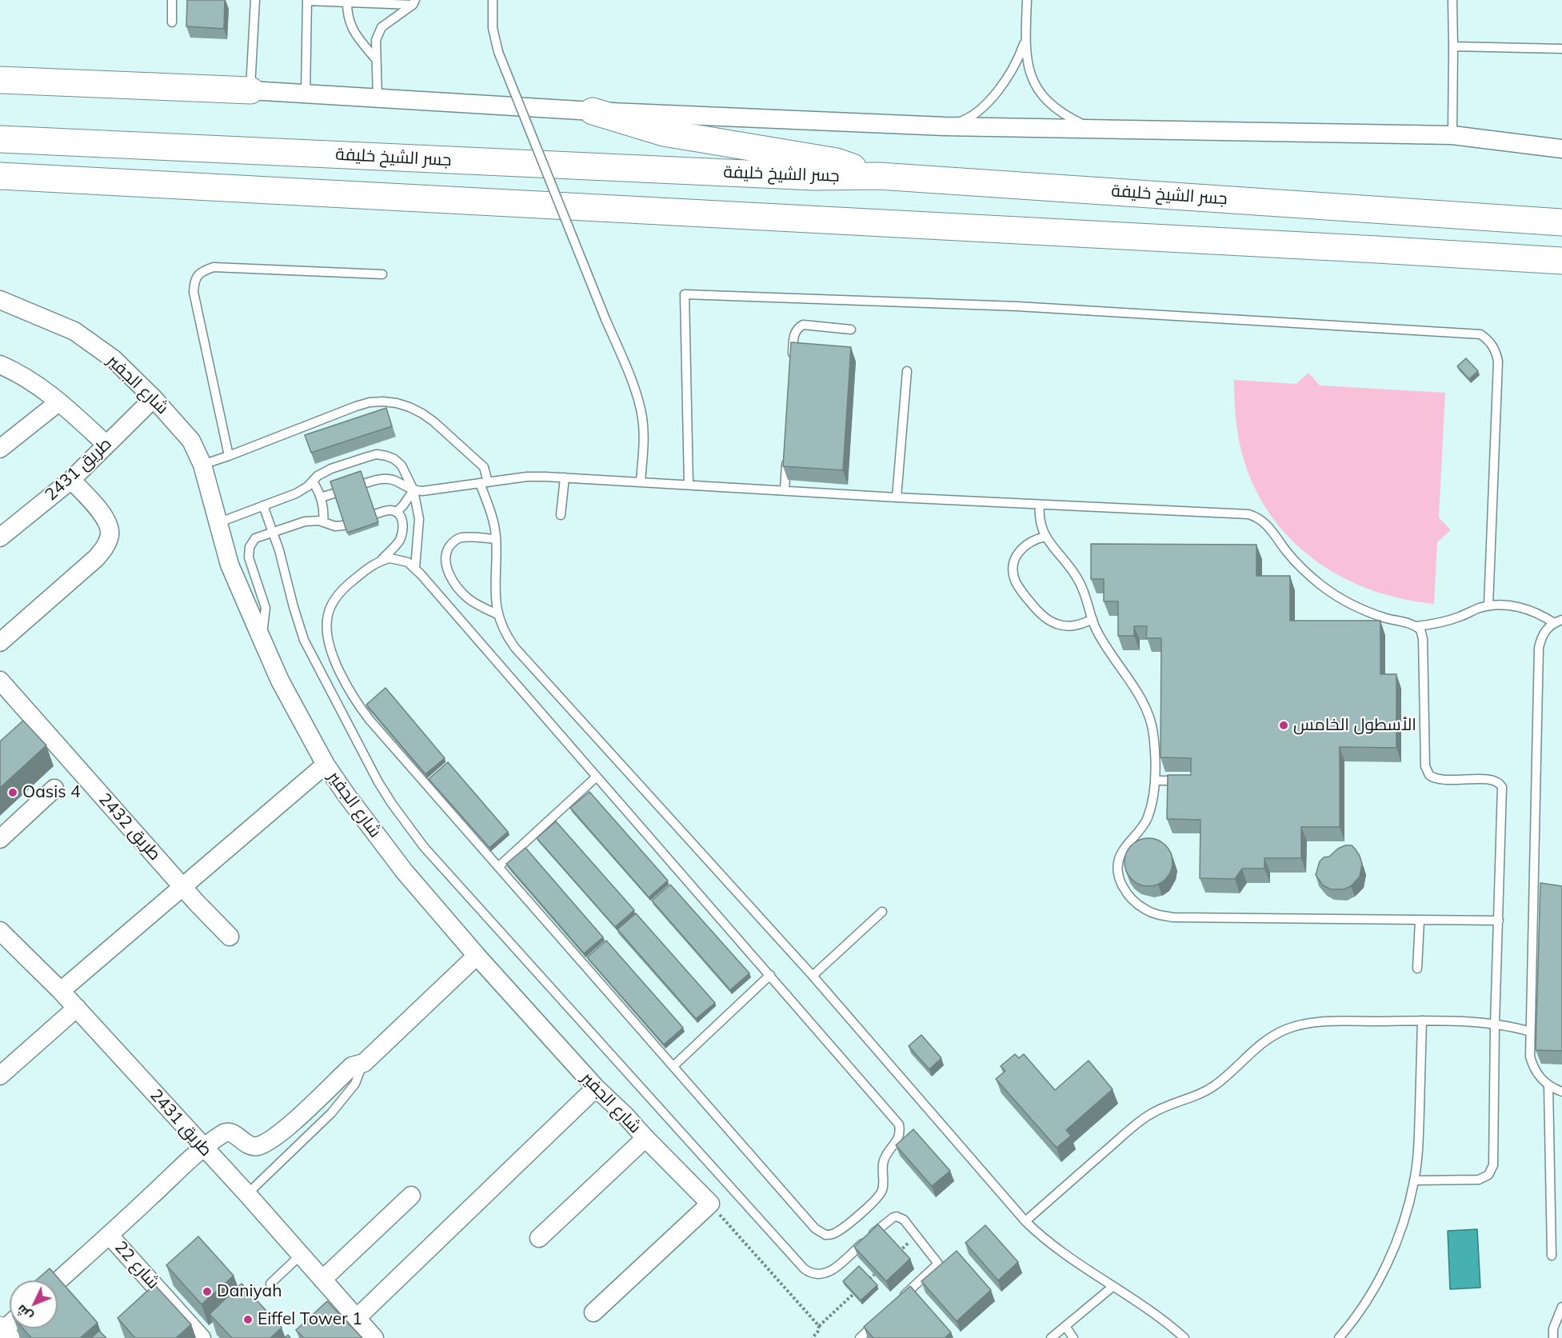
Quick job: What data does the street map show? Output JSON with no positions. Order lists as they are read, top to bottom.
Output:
{
  "streets": {
    "highway": ["جسر الشيخ خليفة"],
    "street": [
      "شارع الجفير",
      "طريق 2431",
      "طريق 2432",
      "شارع 22"
    ]
  },
  "crossings": [
    ["شارع الجفير", "طريق 2431"],
    ["طريق 2431", "شارع 22"]
  ],
  "places": [
    "الأسطول الخامس",
    "Oasis 4",
    "Daniyah",
    "Eiffel Tower 1"
  ],
  "north": "bottom left"
}
